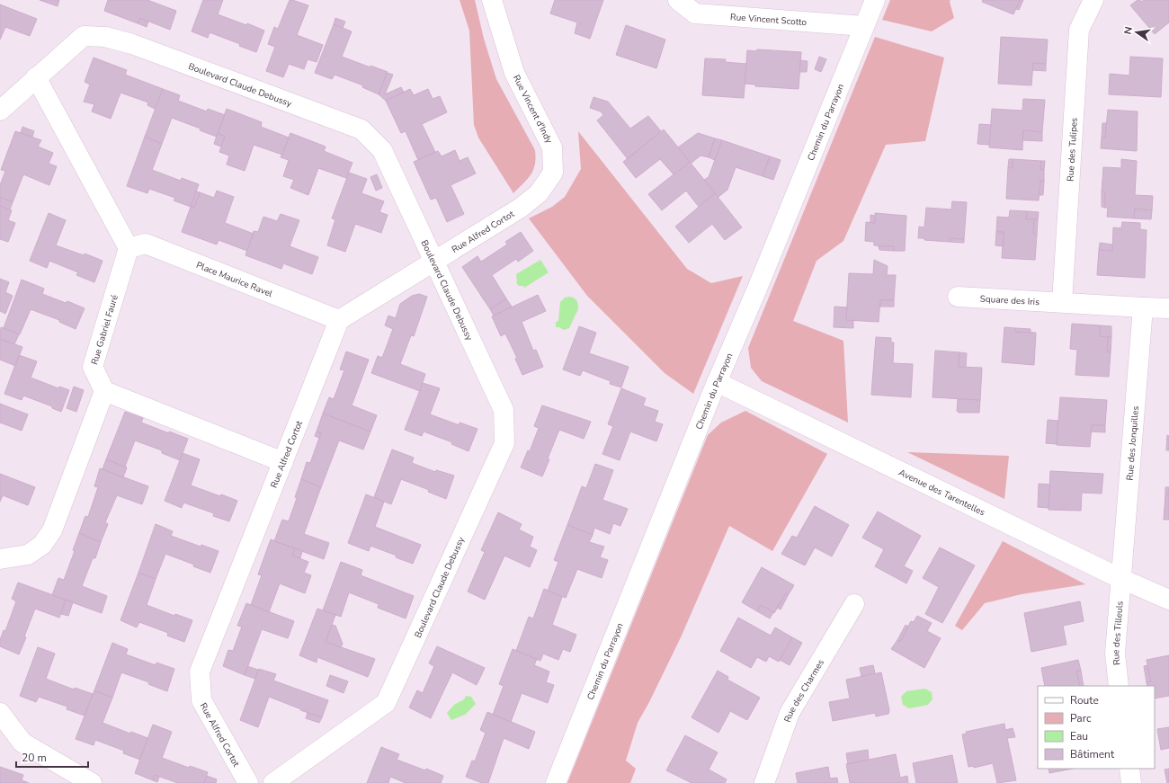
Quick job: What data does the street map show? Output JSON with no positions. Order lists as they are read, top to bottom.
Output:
{
  "streets": {
    "street": [
      "Rue Vincent Scotto",
      "Boulevard Claude Debussy",
      "Rue Vincent d'Indy",
      "Chemin du Parrayon",
      "Rue des Tulipes",
      "Rue Alfred Cortot",
      "Place Maurice Ravel",
      "Square des Iris",
      "Rue Gabriel Fauré",
      "Rue des Jonquilles",
      "Avenue des Tarentelles",
      "Rue des Tilleuls",
      "Rue des Charmes"
    ]
  },
  "crossings": [
    ["Rue Vincent Scotto", "Chemin du Parrayon"],
    ["Boulevard Claude Debussy", "Rue Alfred Cortot"],
    ["Rue Vincent d'Indy", "Rue Alfred Cortot"],
    ["Chemin du Parrayon", "Avenue des Tarentelles"],
    ["Rue des Tulipes", "Square des Iris"],
    ["Rue Alfred Cortot", "Place Maurice Ravel"],
    ["Place Maurice Ravel", "Rue Gabriel Fauré"],
    ["Rue des Jonquilles", "Avenue des Tarentelles"],
    ["Rue des Jonquilles", "Rue des Tilleuls"],
    ["Avenue des Tarentelles", "Rue des Tilleuls"]
  ],
  "legend": [
    "Route",
    "Parc",
    "Eau",
    "Bâtiment"
  ],
  "scale_bar": "20 m",
  "north": "left"
}
